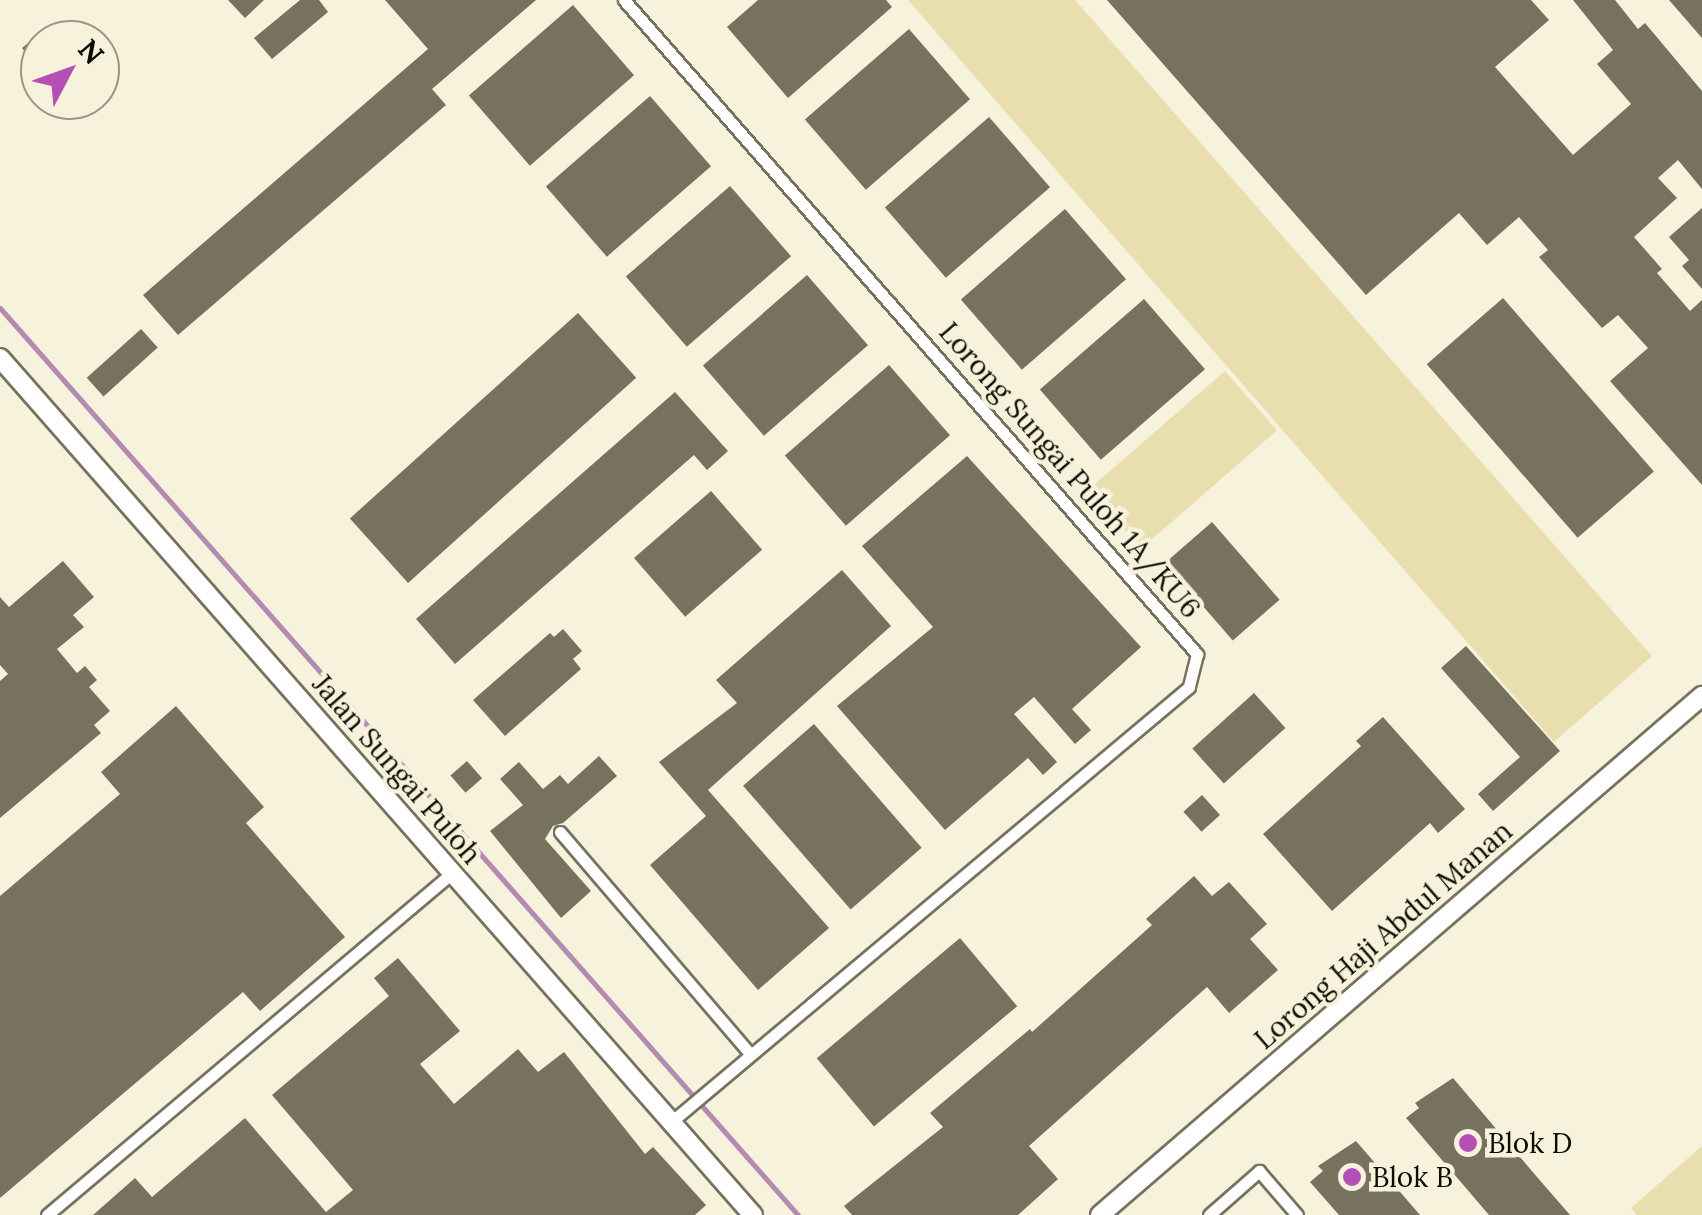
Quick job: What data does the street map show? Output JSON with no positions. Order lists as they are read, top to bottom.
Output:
{
  "streets": {
    "street": ["Lorong Sungai Puloh 1A/KU6", "Jalan Sungai Puloh", "Lorong Haji Abdul Manan"]
  },
  "crossings": [
    ["Lorong Sungai Puloh 1A/KU6", "Jalan Sungai Puloh"]
  ],
  "places": ["Blok D", "Blok B"],
  "north": "top right"
}
